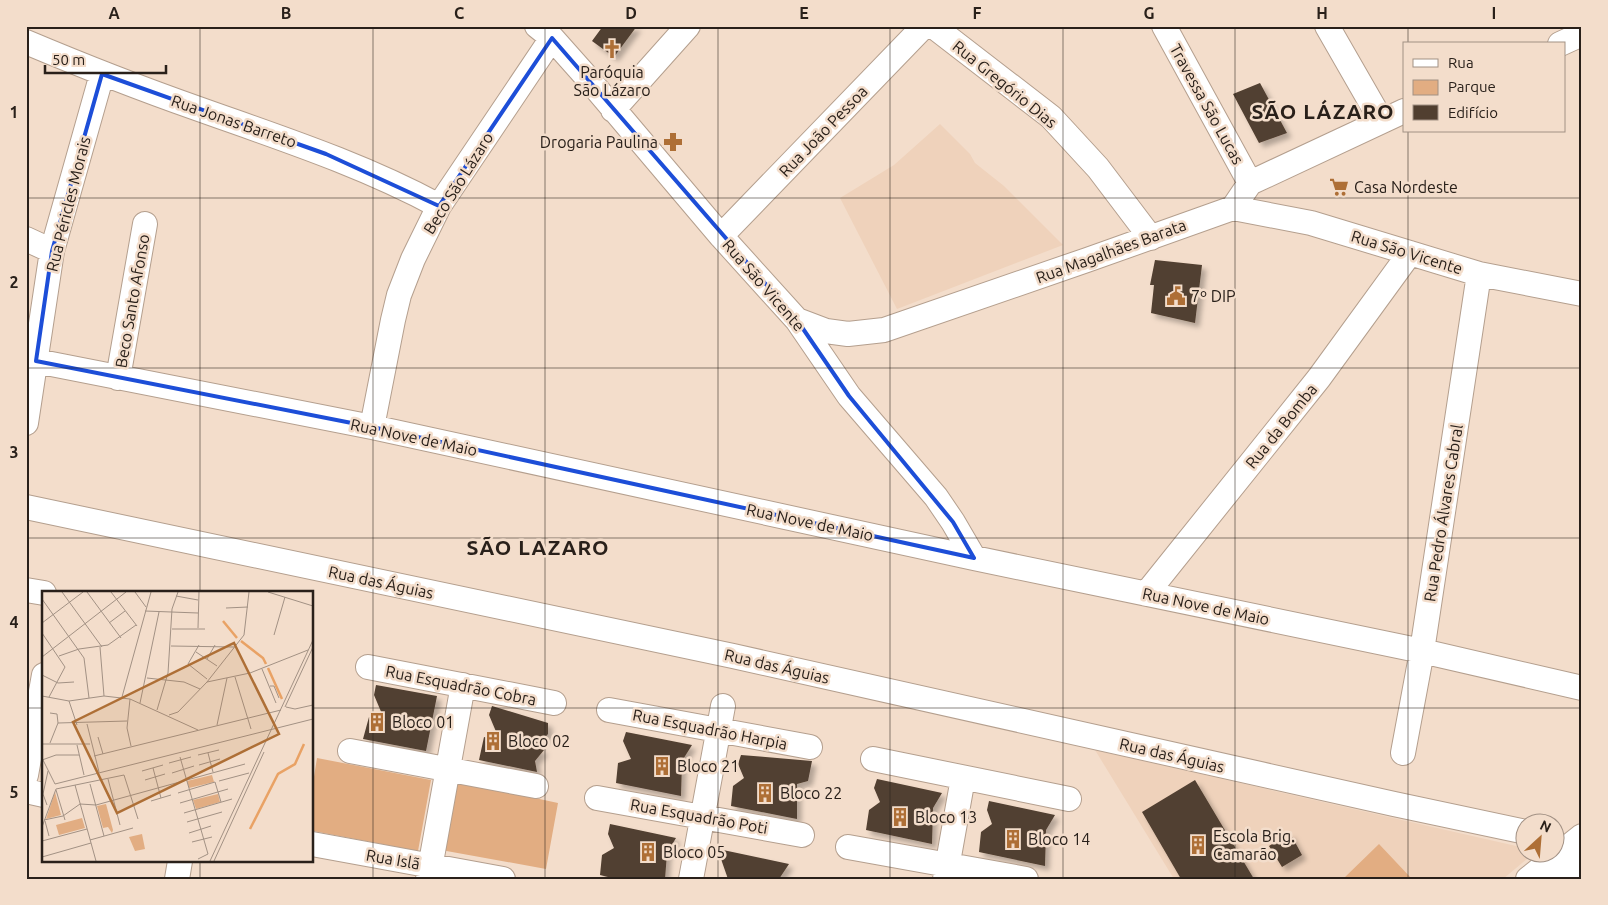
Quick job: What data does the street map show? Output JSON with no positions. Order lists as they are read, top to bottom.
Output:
{
  "streets": {
    "street": [
      "Rua Gregório Dias",
      "Travessa São Lucas",
      "Rua Jonas Barreto",
      "Rua João Pessoa",
      "Beco São Lázaro",
      "Rua Péricles Morais",
      "Rua Magalhães Barata",
      "Rua São Vicente",
      "Beco Santo Afonso",
      "Rua da Bomba",
      "Rua Nove de Maio",
      "Rua Pedro Álvares Cabral",
      "Rua das Águias",
      "Rua Esquadrão Cobra",
      "Rua Esquadrão Harpia",
      "Rua Esquadrão Poti",
      "Rua Islã"
    ]
  },
  "crossings": [
    ["Rua Gregório Dias", "Rua Magalhães Barata"],
    ["Rua Jonas Barreto", "Beco São Lázaro"],
    ["Rua Jonas Barreto", "Rua Péricles Morais"],
    ["Rua João Pessoa", "Rua São Vicente"],
    ["Beco São Lázaro", "Rua São Vicente"],
    ["Beco São Lázaro", "Rua Nove de Maio"],
    ["Rua Péricles Morais", "Rua Nove de Maio"],
    ["Rua Magalhães Barata", "Rua São Vicente"],
    ["Rua São Vicente", "Rua da Bomba"],
    ["Rua São Vicente", "Rua Nove de Maio"],
    ["Rua São Vicente", "Rua Pedro Álvares Cabral"],
    ["Beco Santo Afonso", "Rua Nove de Maio"],
    ["Rua da Bomba", "Rua Nove de Maio"],
    ["Rua Nove de Maio", "Rua Pedro Álvares Cabral"]
  ],
  "districts": ["SÃO LÁZARO", "SÃO LAZARO"],
  "places": {
    "church": ["Paróquia São Lázaro"],
    "pharmacy": ["Drogaria Paulina"],
    "supermarket": ["Casa Nordeste"],
    "public building": ["7º DIP"],
    "building": [
      "Bloco 01",
      "Bloco 02",
      "Bloco 21",
      "Bloco 22",
      "Bloco 13",
      "Bloco 14",
      "Escola Brig. Camarão",
      "Bloco 05"
    ]
  },
  "legend": ["Rua", "Parque", "Edifício"],
  "scale_bar": "50 m",
  "north": "top right",
  "grid": {
    "columns": [
      "A",
      "B",
      "C",
      "D",
      "E",
      "F",
      "G",
      "H",
      "I"
    ],
    "rows": [
      "1",
      "2",
      "3",
      "4",
      "5"
    ]
  }
}
